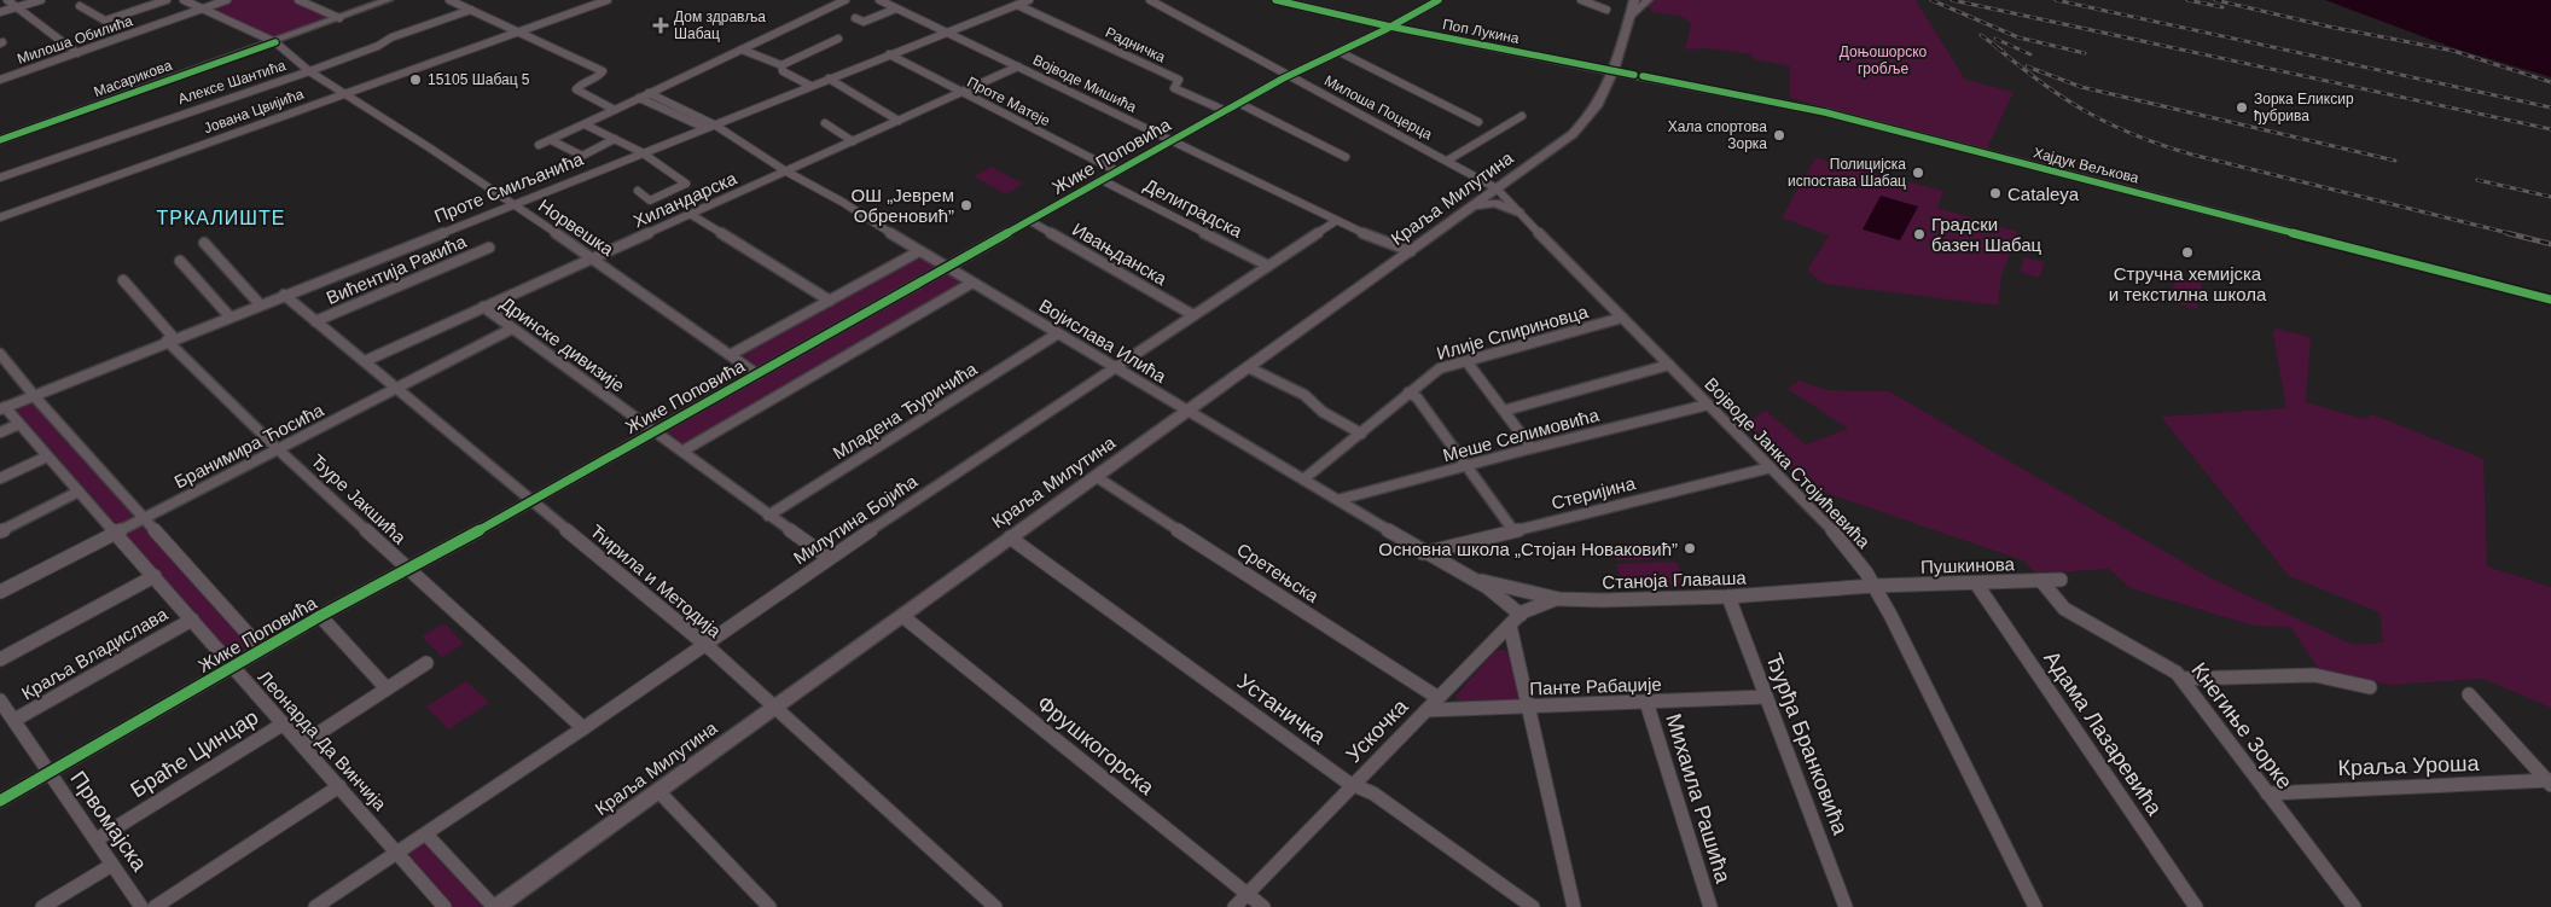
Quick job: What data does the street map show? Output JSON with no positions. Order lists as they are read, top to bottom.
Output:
{
  "streets": {
    "main road": ["Масарикова", "Хајдук Вељкова", "Краља Милутина"],
    "street": [
      "Поп Лукина",
      "Милоша Обилића",
      "Радничка",
      "Алексе Шантића",
      "Војводе Мишића",
      "Проте Матеје",
      "Милоша Поцерца",
      "Јована Цвијића",
      "Жике Поповића",
      "Проте Смиљанића",
      "Хиландарска",
      "Делиградска",
      "Норвешка",
      "Ивањданска",
      "Вићентија Ракића",
      "Илије Спириновца",
      "Војислава Илића",
      "Дринске дивизије",
      "Младена Ђуричића",
      "Меше Селимовића",
      "Бранимира Ћосића",
      "Војводе Јанка Стојићевића",
      "Стеријина",
      "Ђуре Јакшића",
      "Милутина Бојића",
      "Пушкинова",
      "Сретењска",
      "Станоја Главаша",
      "Ћирила и Методија",
      "Краља Владислава",
      "Панте Рабаџије",
      "Устаничка",
      "Кнегиње Зорке",
      "Ускочка",
      "Адама Лазаревића",
      "Леонарда Да Винчија",
      "Ђурђа Бранковића",
      "Фрушкогорска",
      "Браће Цинцар",
      "Краља Уроша",
      "Михаила Рашића",
      "Првомајска"
    ]
  },
  "crossings": [
    ["Поп Лукина", "Жике Поповића"],
    ["Поп Лукина", "Хајдук Вељкова"],
    ["Поп Лукина", "Краља Милутина"],
    ["Радничка", "Жике Поповића"],
    ["Радничка", "Проте Смиљанића"],
    ["Војводе Мишића", "Жике Поповића"],
    ["Војводе Мишића", "Проте Смиљанића"],
    ["Војводе Мишића", "Краља Милутина"],
    ["Војводе Мишића", "Хиландарска"],
    ["Војводе Мишића", "Милутина Бојића"],
    ["Проте Матеје", "Жике Поповића"],
    ["Проте Матеје", "Проте Смиљанића"],
    ["Проте Матеје", "Хиландарска"],
    ["Милоша Поцерца", "Жике Поповића"],
    ["Милоша Поцерца", "Краља Милутина"],
    ["Милоша Поцерца", "Војводе Јанка Стојићевића"],
    ["Јована Цвијића", "Норвешка"],
    ["Жике Поповића", "Делиградска"],
    ["Жике Поповића", "Норвешка"],
    ["Жике Поповића", "Ивањданска"],
    ["Жике Поповића", "Војислава Илића"],
    ["Жике Поповића", "Дринске дивизије"],
    ["Жике Поповића", "Ђуре Јакшића"],
    ["Жике Поповића", "Ћирила и Методија"],
    ["Жике Поповића", "Леонарда Да Винчија"],
    ["Жике Поповића", "Првомајска"],
    ["Хајдук Вељкова", "Краља Милутина"],
    ["Проте Смиљанића", "Норвешка"],
    ["Проте Смиљанића", "Војислава Илића"],
    ["Проте Смиљанића", "Ђуре Јакшића"],
    ["Проте Смиљанића", "Ћирила и Методија"],
    ["Проте Смиљанића", "Леонарда Да Винчија"],
    ["Краља Милутина", "Војислава Илића"],
    ["Краља Милутина", "Војводе Јанка Стојићевића"],
    ["Краља Милутина", "Сретењска"],
    ["Краља Милутина", "Ћирила и Методија"],
    ["Краља Милутина", "Устаничка"],
    ["Краља Милутина", "Фрушкогорска"],
    ["Хиландарска", "Норвешка"],
    ["Хиландарска", "Војислава Илића"],
    ["Хиландарска", "Дринске дивизије"],
    ["Хиландарска", "Ћирила и Методија"],
    ["Делиградска", "Милутина Бојића"],
    ["Ивањданска", "Милутина Бојића"],
    ["Вићентија Ракића", "Ћирила и Методија"],
    ["Илије Спириновца", "Војислава Илића"],
    ["Илије Спириновца", "Војводе Јанка Стојићевића"],
    ["Војислава Илића", "Младена Ђуричића"],
    ["Војислава Илића", "Меше Селимовића"],
    ["Војислава Илића", "Стеријина"],
    ["Војислава Илића", "Милутина Бојића"],
    ["Војислава Илића", "Станоја Главаша"],
    ["Дринске дивизије", "Младена Ђуричића"],
    ["Дринске дивизије", "Бранимира Ћосића"],
    ["Дринске дивизије", "Милутина Бојића"],
    ["Меше Селимовића", "Војводе Јанка Стојићевића"],
    ["Бранимира Ћосића", "Ђуре Јакшића"],
    ["Бранимира Ћосића", "Ћирила и Методија"],
    ["Бранимира Ћосића", "Леонарда Да Винчија"],
    ["Војводе Јанка Стојићевића", "Стеријина"],
    ["Војводе Јанка Стојићевића", "Пушкинова"],
    ["Војводе Јанка Стојићевића", "Станоја Главаша"],
    ["Ђуре Јакшића", "Милутина Бојића"],
    ["Милутина Бојића", "Ћирила и Методија"],
    ["Милутина Бојића", "Леонарда Да Винчија"],
    ["Пушкинова", "Станоја Главаша"],
    ["Пушкинова", "Кнегиње Зорке"],
    ["Пушкинова", "Адама Лазаревића"],
    ["Сретењска", "Ускочка"],
    ["Станоја Главаша", "Ускочка"],
    ["Станоја Главаша", "Ђурђа Бранковића"],
    ["Краља Владислава", "Леонарда Да Винчија"],
    ["Краља Владислава", "Првомајска"],
    ["Панте Рабаџије", "Ускочка"],
    ["Панте Рабаџије", "Ђурђа Бранковића"],
    ["Панте Рабаџије", "Михаила Рашића"],
    ["Устаничка", "Ускочка"],
    ["Кнегиње Зорке", "Краља Уроша"],
    ["Ускочка", "Фрушкогорска"],
    ["Леонарда Да Винчија", "Браће Цинцар"],
    ["Браће Цинцар", "Првомајска"]
  ],
  "districts": ["ТРКАЛИШТЕ"],
  "parks": ["Доњошорско гробље"],
  "places": {
    "health": ["Дом здравља Шабац"],
    "other": [
      "15105 Шабац 5",
      "Зорка Еликсир ђубрива",
      "Хала спортова Зорка",
      "Полицијска испостава Шабац",
      "Cataleya",
      "ОШ „Јеврем Обреновић”",
      "Градски базен Шабац",
      "Стручна хемијска и текстилна школа",
      "Основна школа „Стојан Новаковић”"
    ]
  }
}
